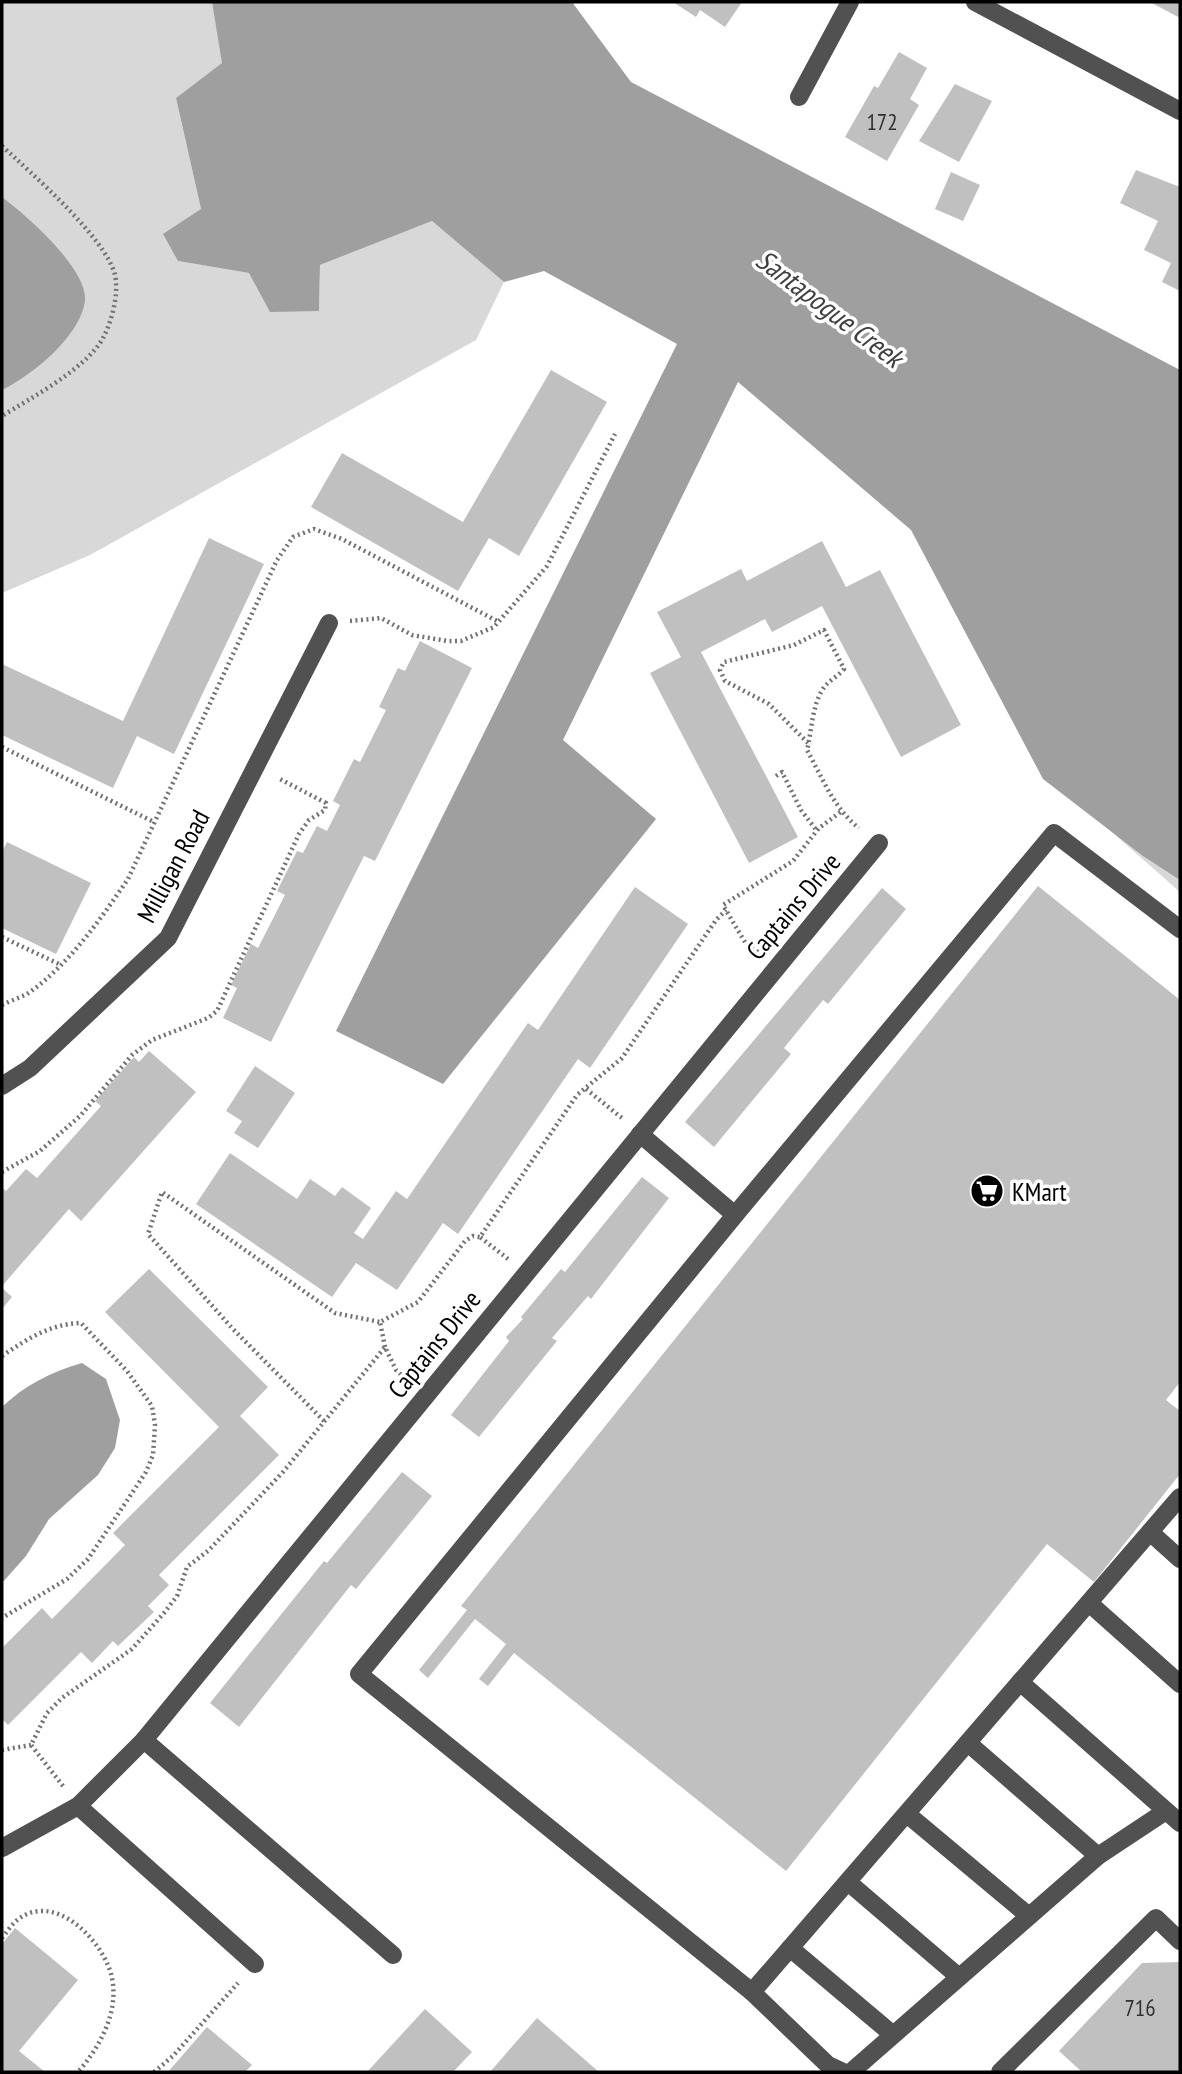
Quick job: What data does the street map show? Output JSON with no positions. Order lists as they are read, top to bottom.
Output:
{
  "streets": {
    "street": ["Milligan Road", "Captains Drive"]
  },
  "water": ["Santapogue Creek"],
  "places": {
    "supermarket": ["KMart"]
  },
  "house_numbers": ["172", "716"]
}
